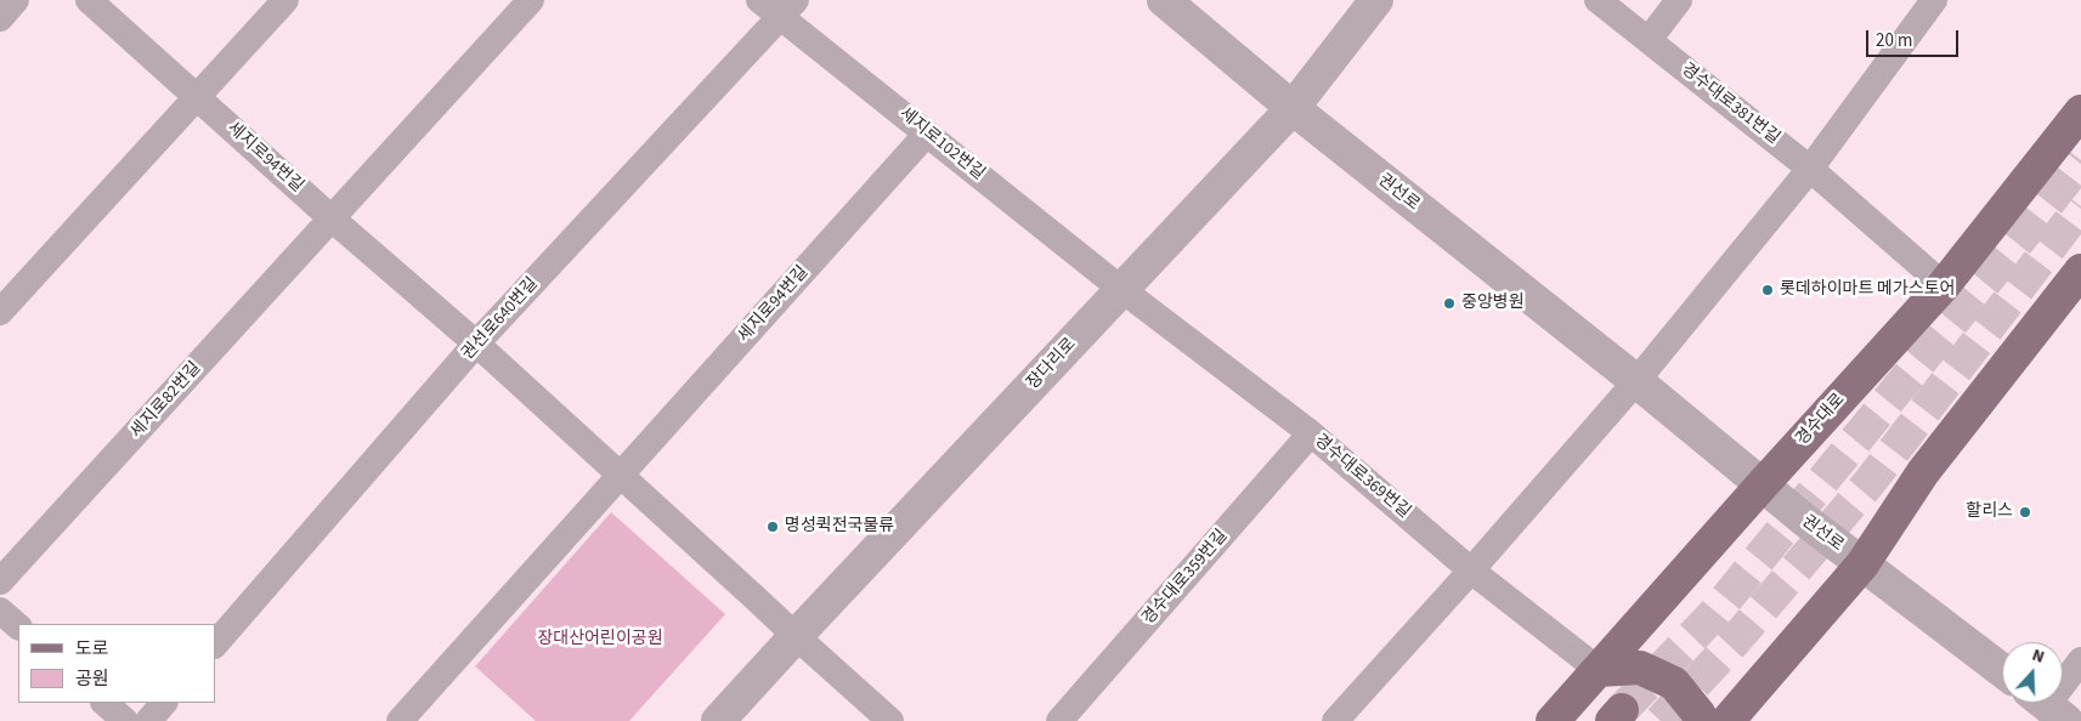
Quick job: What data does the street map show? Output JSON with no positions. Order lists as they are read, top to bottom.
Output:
{
  "streets": {
    "main road": ["경수대로"],
    "street": [
      "경수대로381번길",
      "세지로102번길",
      "세지로94번길",
      "권선로",
      "권선로640번길",
      "장다리로",
      "세지로82번길",
      "경수대로369번길",
      "경수대로359번길"
    ]
  },
  "crossings": [
    ["경수대로381번길", "경수대로"],
    ["세지로102번길", "세지로94번길"],
    ["세지로102번길", "권선로640번길"],
    ["세지로102번길", "장다리로"],
    ["세지로102번길", "경수대로369번길"],
    ["세지로94번길", "권선로640번길"],
    ["세지로94번길", "장다리로"],
    ["세지로94번길", "세지로82번길"],
    ["권선로", "장다리로"],
    ["권선로", "경수대로"],
    ["장다리로", "경수대로369번길"],
    ["경수대로", "경수대로369번길"],
    ["경수대로369번길", "경수대로359번길"]
  ],
  "parks": ["장대산어린이공원"],
  "places": [
    "롯데하이마트 메가스토어",
    "중앙병원",
    "할리스",
    "명성퀵전국물류"
  ],
  "legend": ["도로", "공원"],
  "scale_bar": "20 m",
  "north": "top"
}
